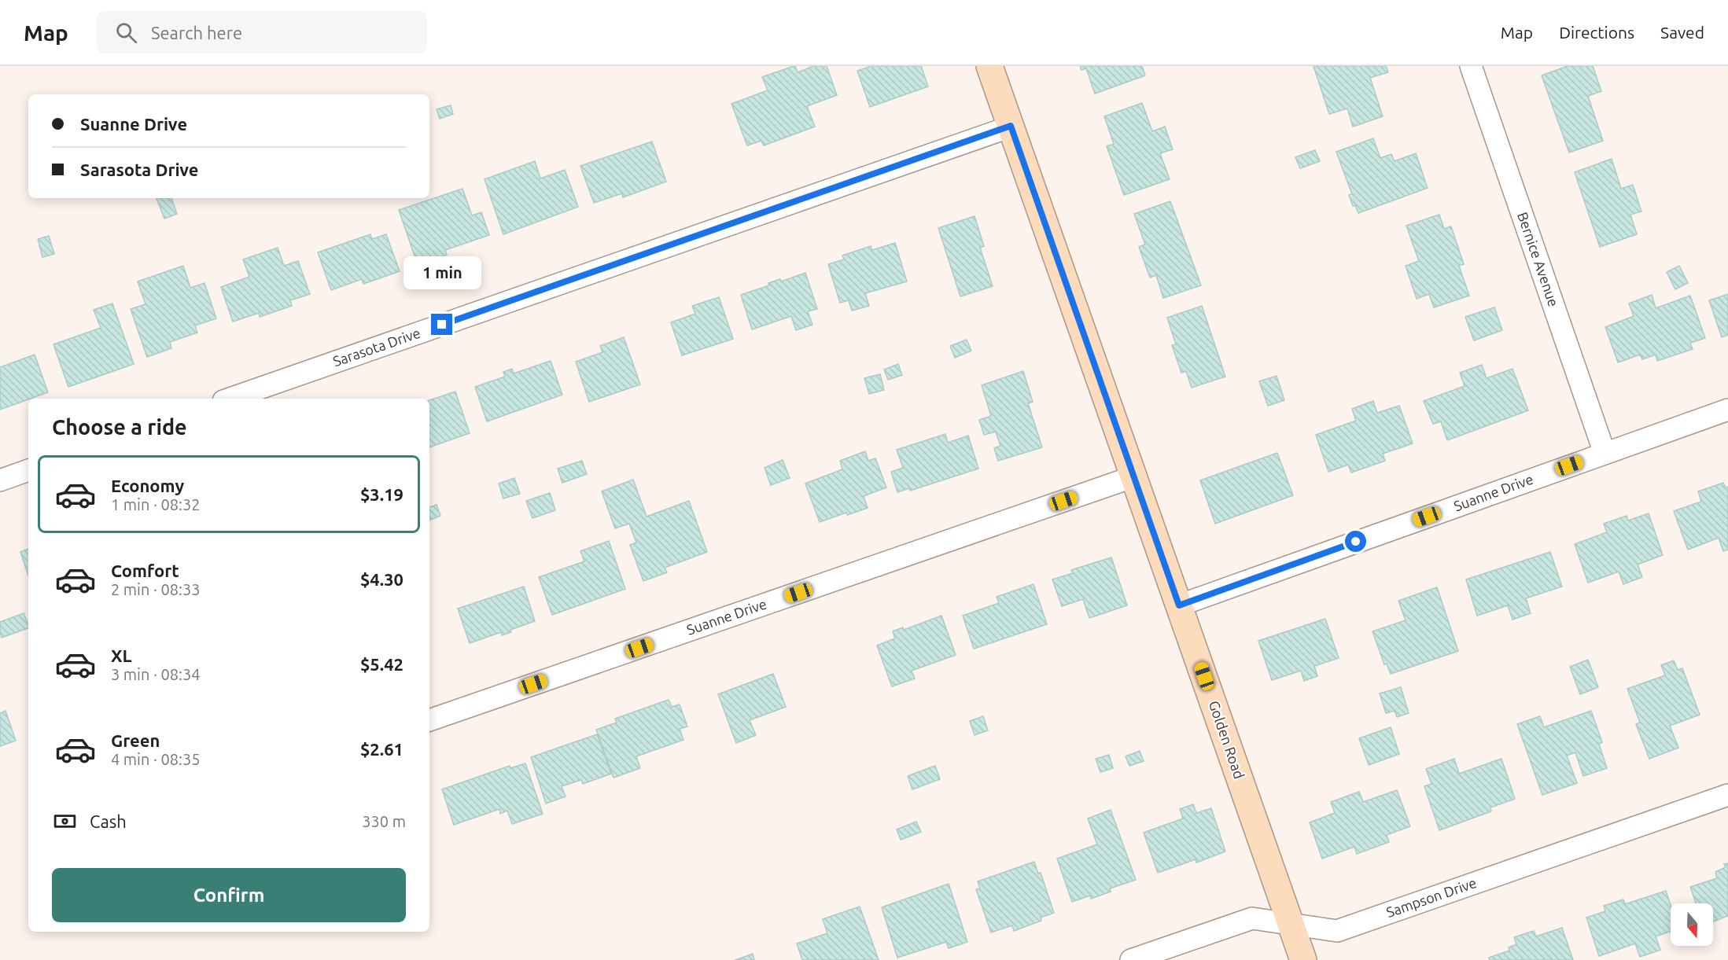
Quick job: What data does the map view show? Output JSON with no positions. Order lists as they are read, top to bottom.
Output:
{
  "streets": {
    "street": [
      "Bernice Avenue",
      "Sarasota Drive",
      "Suanne Drive",
      "Golden Road",
      "Sampson Drive"
    ]
  },
  "crossings": [
    ["Bernice Avenue", "Suanne Drive"],
    ["Sarasota Drive", "Golden Road"],
    ["Suanne Drive", "Golden Road"],
    ["Golden Road", "Sampson Drive"]
  ],
  "north": "bottom",
  "page": {
    "header": "Map",
    "search": "Search here",
    "nav": ["Map", "Directions", "Saved"],
    "banner": ["Suanne Drive", "Sarasota Drive"],
    "bubble": "1 min",
    "heading": "Choose a ride",
    "list": [
      {
        "name": "Economy",
        "note": "1 min · 08:32",
        "value": "$3.19"
      },
      {
        "name": "Comfort",
        "note": "2 min · 08:33",
        "value": "$4.30"
      },
      {
        "name": "XL",
        "note": "3 min · 08:34",
        "value": "$5.42"
      },
      {
        "name": "Green",
        "note": "4 min · 08:35",
        "value": "$2.61"
      }
    ],
    "pay": ["Cash", "330 m"],
    "buttons": "Confirm"
  }
}
